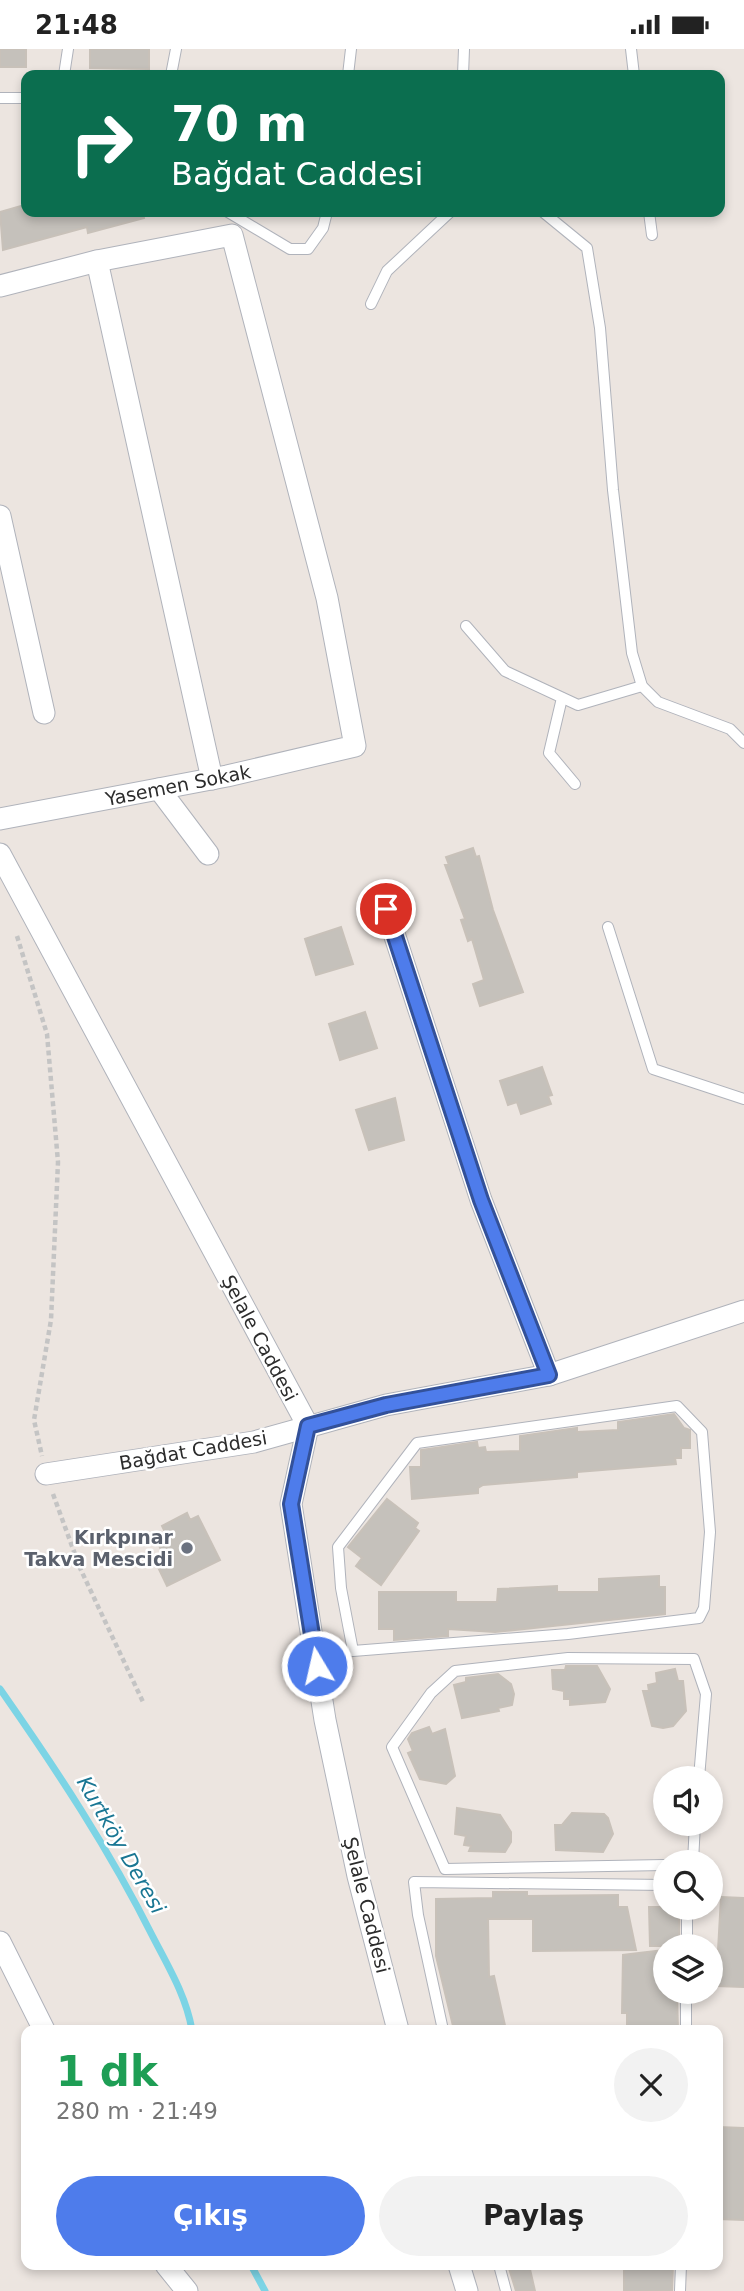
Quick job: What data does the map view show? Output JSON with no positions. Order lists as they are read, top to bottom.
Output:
{
  "streets": {
    "street": ["Yasemen Sokak", "Şelale Caddesi", "Bağdat Caddesi"]
  },
  "crossings": [
    ["Şelale Caddesi", "Bağdat Caddesi"]
  ],
  "water": ["Kurtköy Deresi"],
  "places": ["Kırkpınar Takva Mescidi"],
  "page": {
    "status": "21:48",
    "turn": ["70 m", "Bağdat Caddesi"],
    "heading": ["1 dk", "280 m · 21:49"],
    "buttons": ["Çıkış", "Paylaş"]
  }
}
